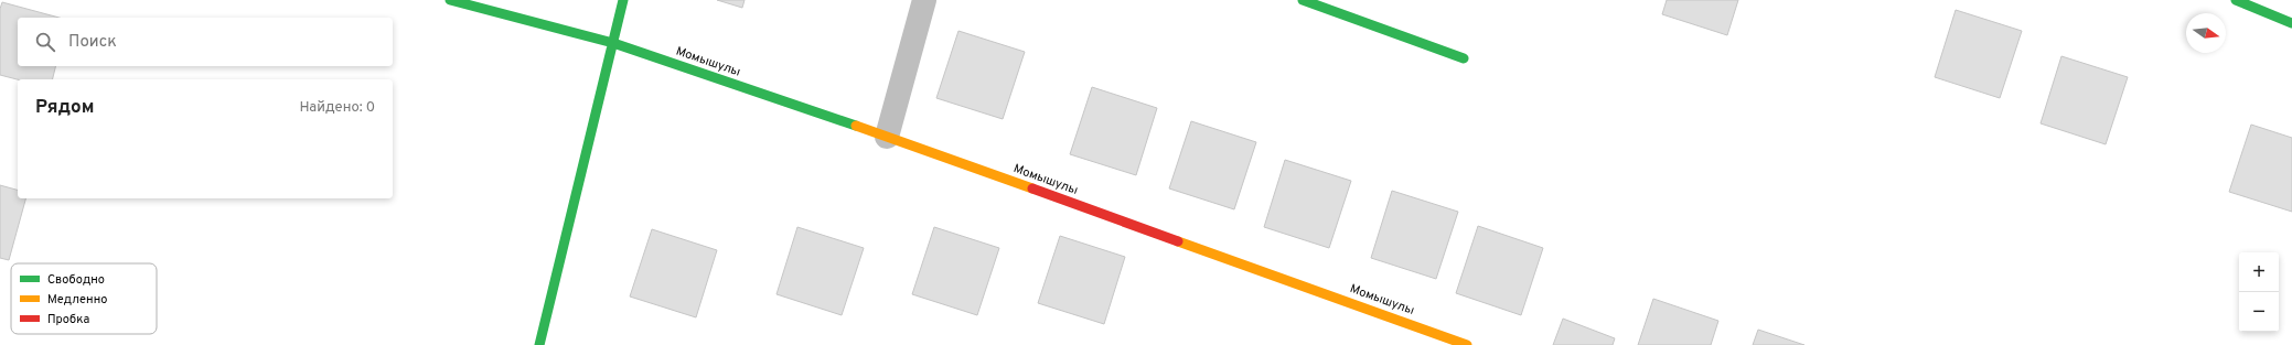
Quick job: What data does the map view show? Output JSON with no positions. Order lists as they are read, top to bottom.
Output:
{
  "streets": {
    "street": ["Момышулы"]
  },
  "legend": ["Свободно", "Медленно", "Пробка"],
  "north": "right",
  "page": {
    "search": "Поиск",
    "heading": ["Рядом", "Найдено: 0"],
    "map_buttons": ["+", "−"]
  }
}
